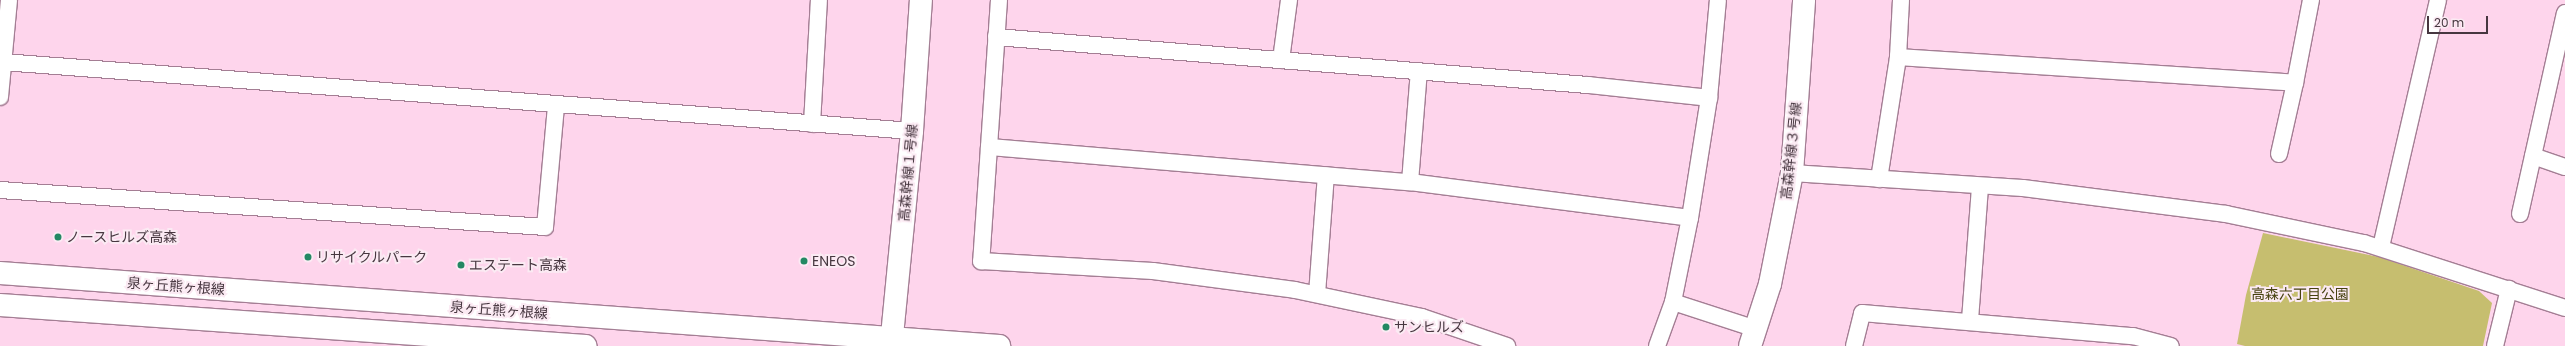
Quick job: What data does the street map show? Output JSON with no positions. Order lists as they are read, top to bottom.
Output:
{
  "streets": {
    "main road": ["高森幹線３号線", "高森幹線１号線", "泉ヶ丘熊ヶ根線"]
  },
  "crossings": [
    ["高森幹線１号線", "泉ヶ丘熊ヶ根線"]
  ],
  "parks": ["高森六丁目公園"],
  "places": [
    "ノースヒルズ高森",
    "リサイクルパーク",
    "ENEOS",
    "エステート高森",
    "サンヒルズ"
  ],
  "scale_bar": "20 m"
}
